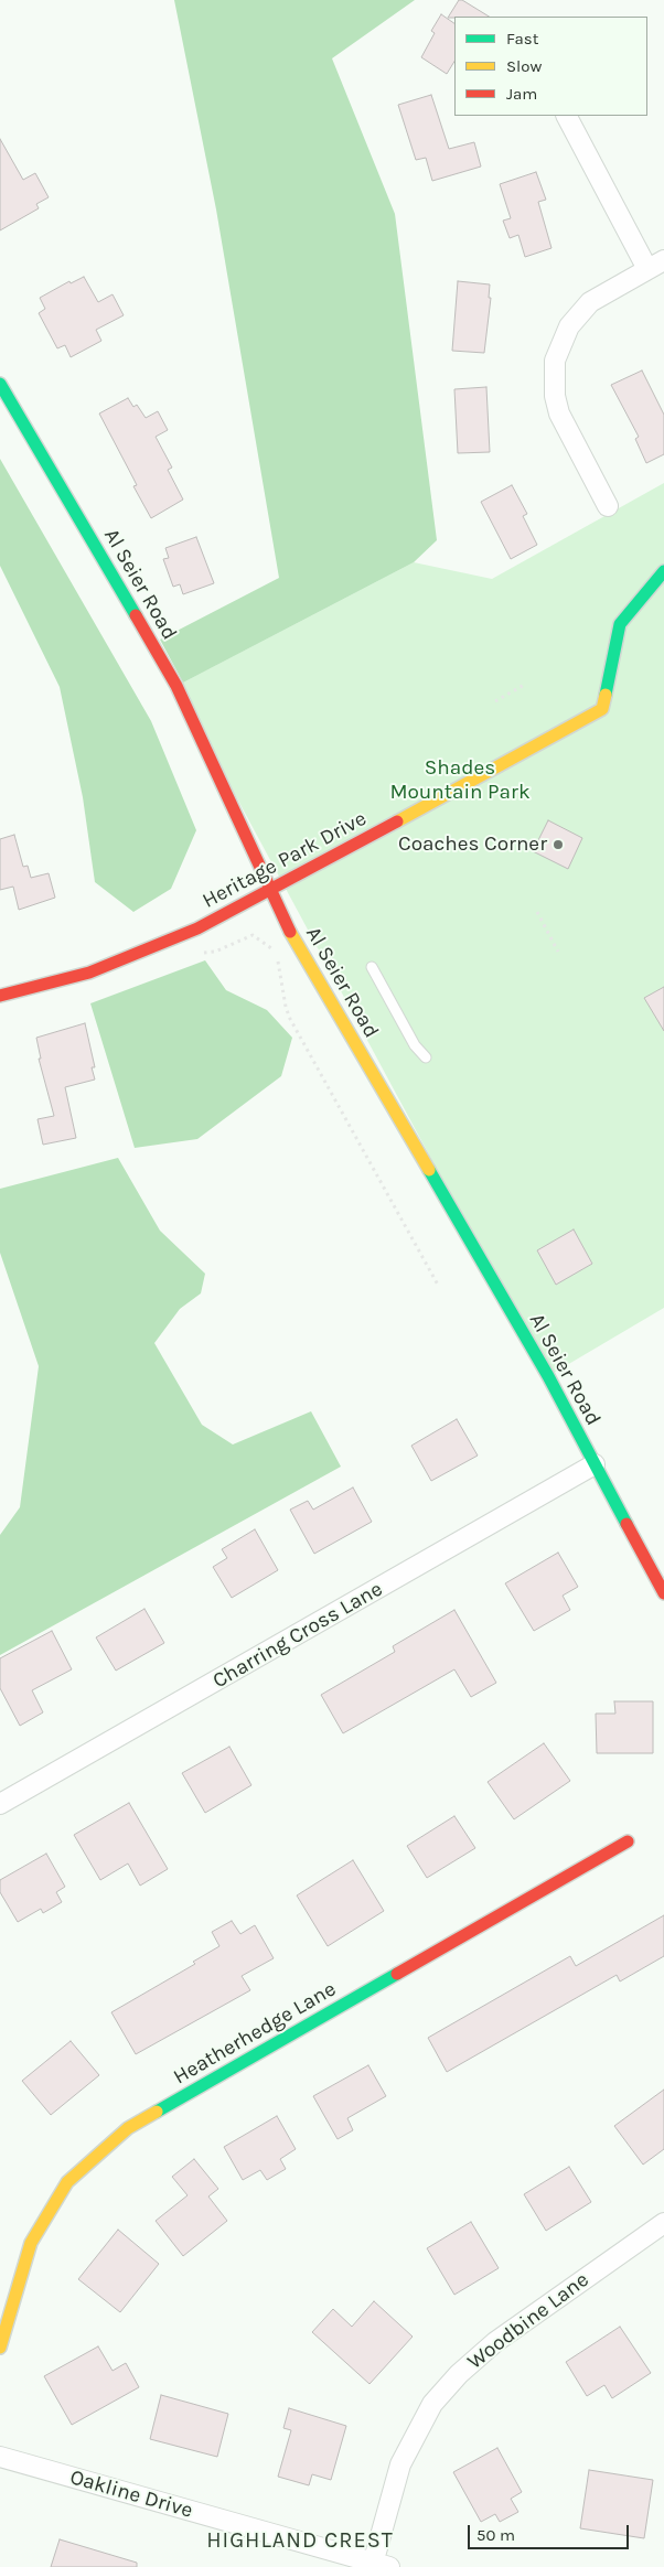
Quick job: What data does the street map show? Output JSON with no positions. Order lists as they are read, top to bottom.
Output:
{
  "streets": {
    "street": [
      "Al Seier Road",
      "Heritage Park Drive",
      "Charring Cross Lane",
      "Heatherhedge Lane",
      "Woodbine Lane",
      "Oakline Drive"
    ]
  },
  "crossings": [
    ["Al Seier Road", "Heritage Park Drive"],
    ["Al Seier Road", "Charring Cross Lane"],
    ["Woodbine Lane", "Oakline Drive"]
  ],
  "districts": ["HIGHLAND CREST"],
  "parks": ["Shades Mountain Park"],
  "places": ["Coaches Corner"],
  "legend": ["Fast", "Slow", "Jam"],
  "scale_bar": "50 m"
}
